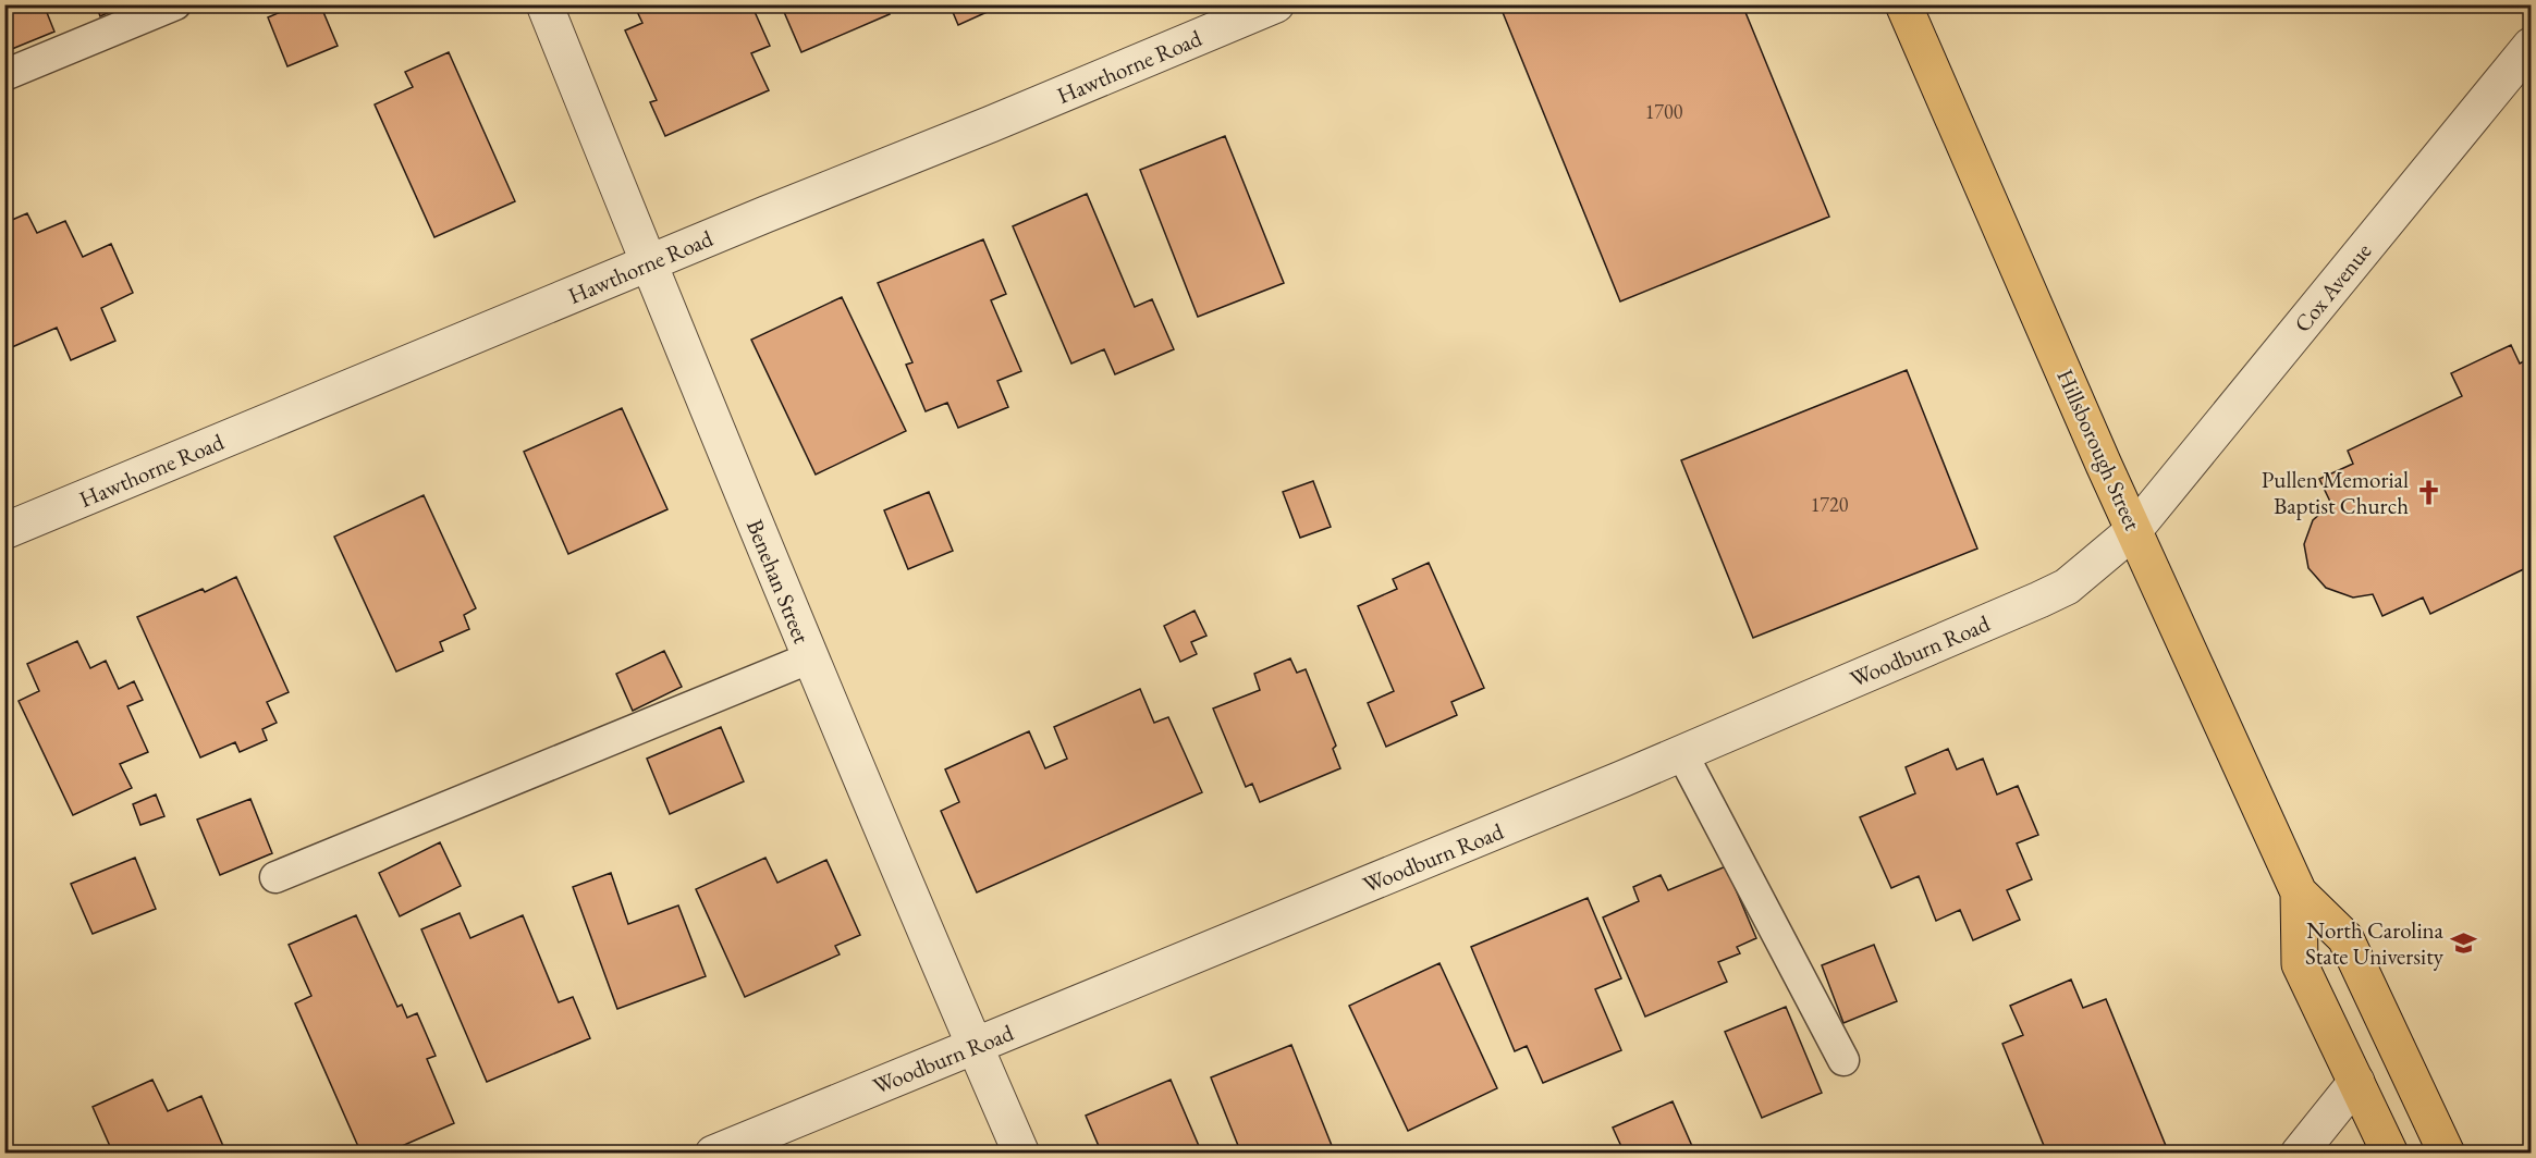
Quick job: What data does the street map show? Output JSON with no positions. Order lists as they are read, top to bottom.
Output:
{
  "streets": {
    "main road": ["Hillsborough Street"],
    "street": [
      "Hawthorne Road",
      "Cox Avenue",
      "Benehan Street",
      "Woodburn Road"
    ]
  },
  "crossings": [
    ["Hawthorne Road", "Benehan Street"],
    ["Cox Avenue", "Hillsborough Street"],
    ["Cox Avenue", "Woodburn Road"],
    ["Hillsborough Street", "Woodburn Road"],
    ["Benehan Street", "Woodburn Road"]
  ],
  "places": {
    "church": ["Pullen Memorial Baptist Church"],
    "school or university": ["North Carolina State University"]
  },
  "house_numbers": ["1700", "1720"]
}
